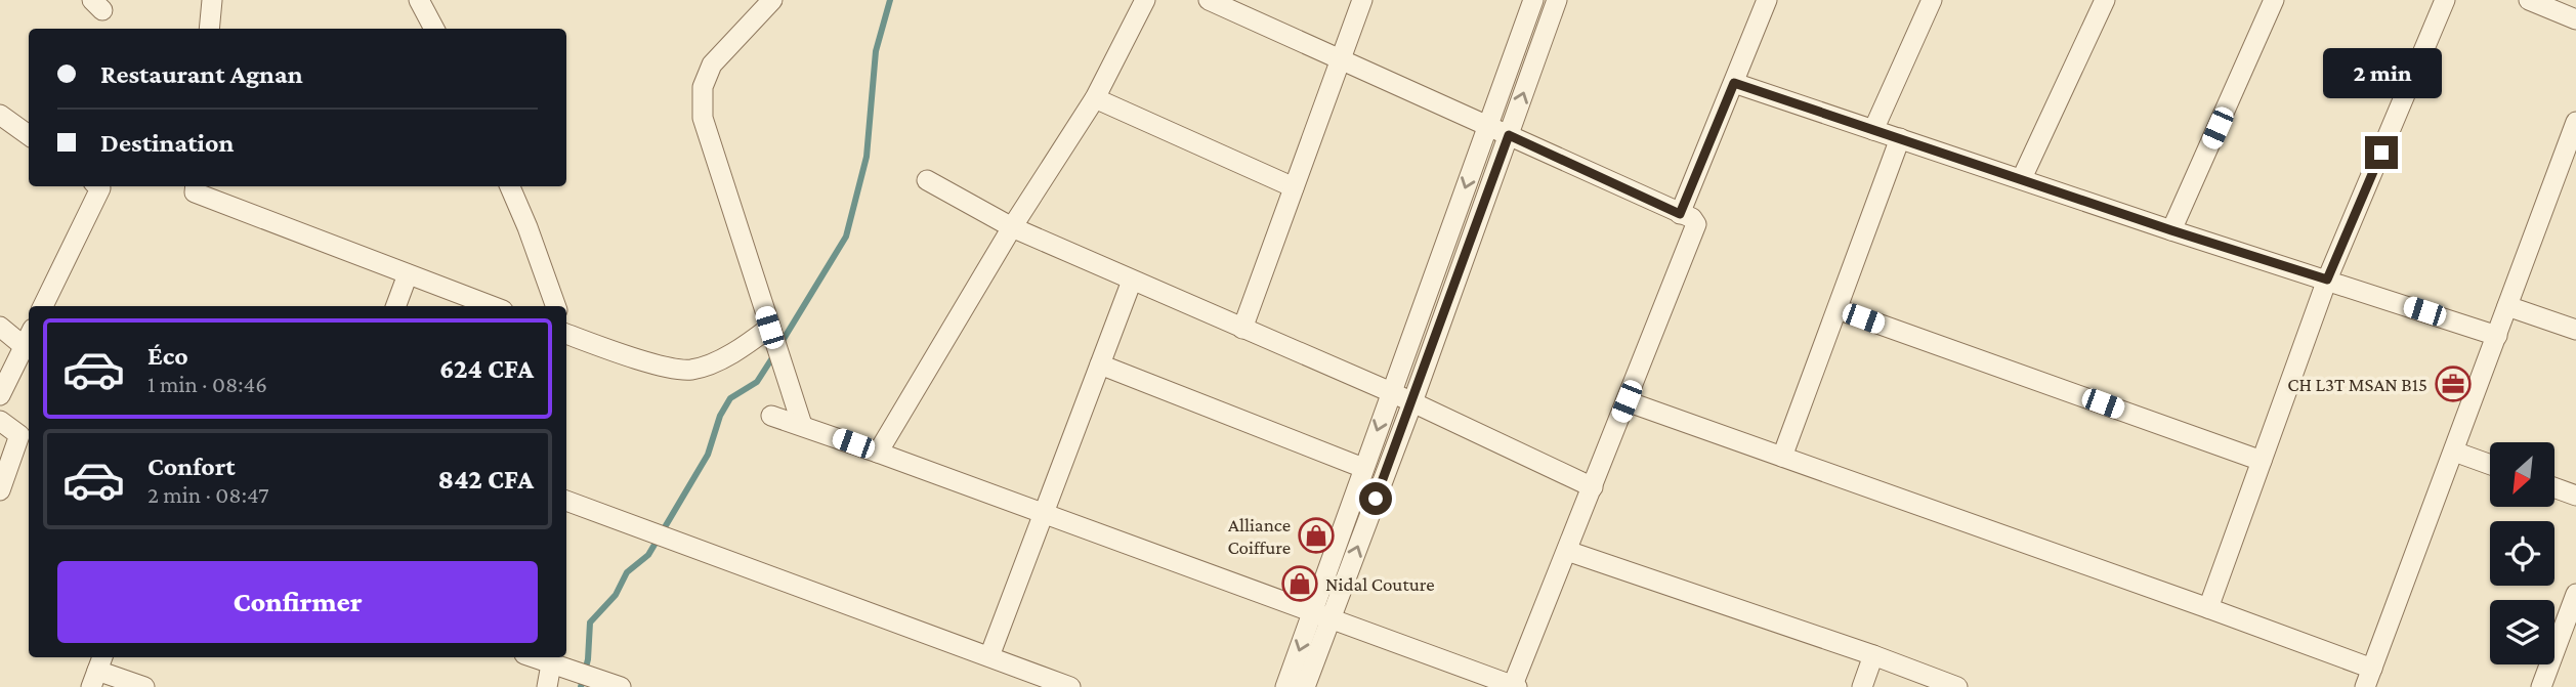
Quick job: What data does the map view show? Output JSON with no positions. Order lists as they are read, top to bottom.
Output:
{
  "places": {
    "office": ["CH L3T MSAN B15"],
    "shop": ["Alliance Coiffure", "Nidal Couture"]
  },
  "north": "bottom left",
  "page": {
    "banner": ["Restaurant Agnan", "Destination"],
    "bubble": "2 min",
    "list": [
      {
        "name": "Éco",
        "note": "1 min · 08:46",
        "value": "624 CFA"
      },
      {
        "name": "Confort",
        "note": "2 min · 08:47",
        "value": "842 CFA"
      }
    ],
    "buttons": "Confirmer"
  }
}
